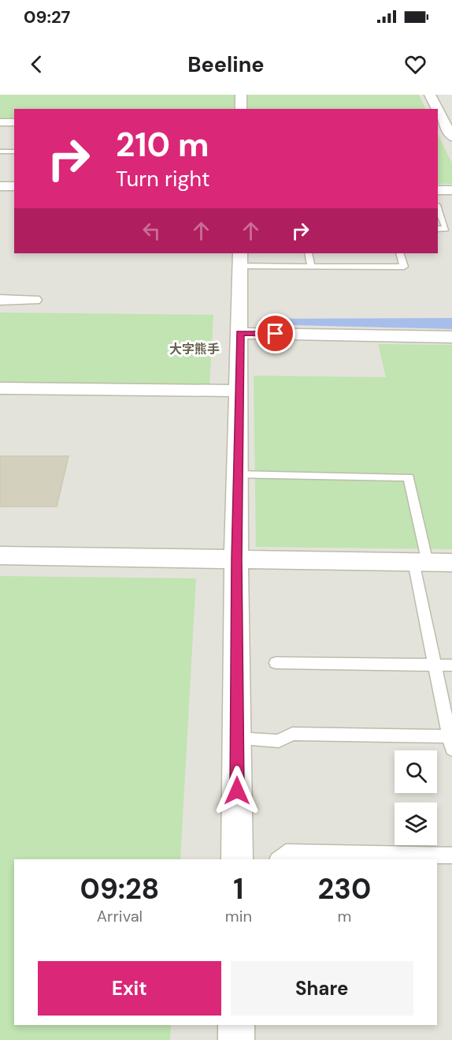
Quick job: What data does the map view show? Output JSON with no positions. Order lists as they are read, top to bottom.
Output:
{
  "districts": ["大字熊手"],
  "page": {
    "status": "09:27",
    "header": "Beeline",
    "turn": ["210 m", "Turn right"],
    "eta": [
      "09:28",
      "Arrival",
      "1",
      "min",
      "230",
      "m"
    ],
    "buttons": ["Exit", "Share"]
  }
}
